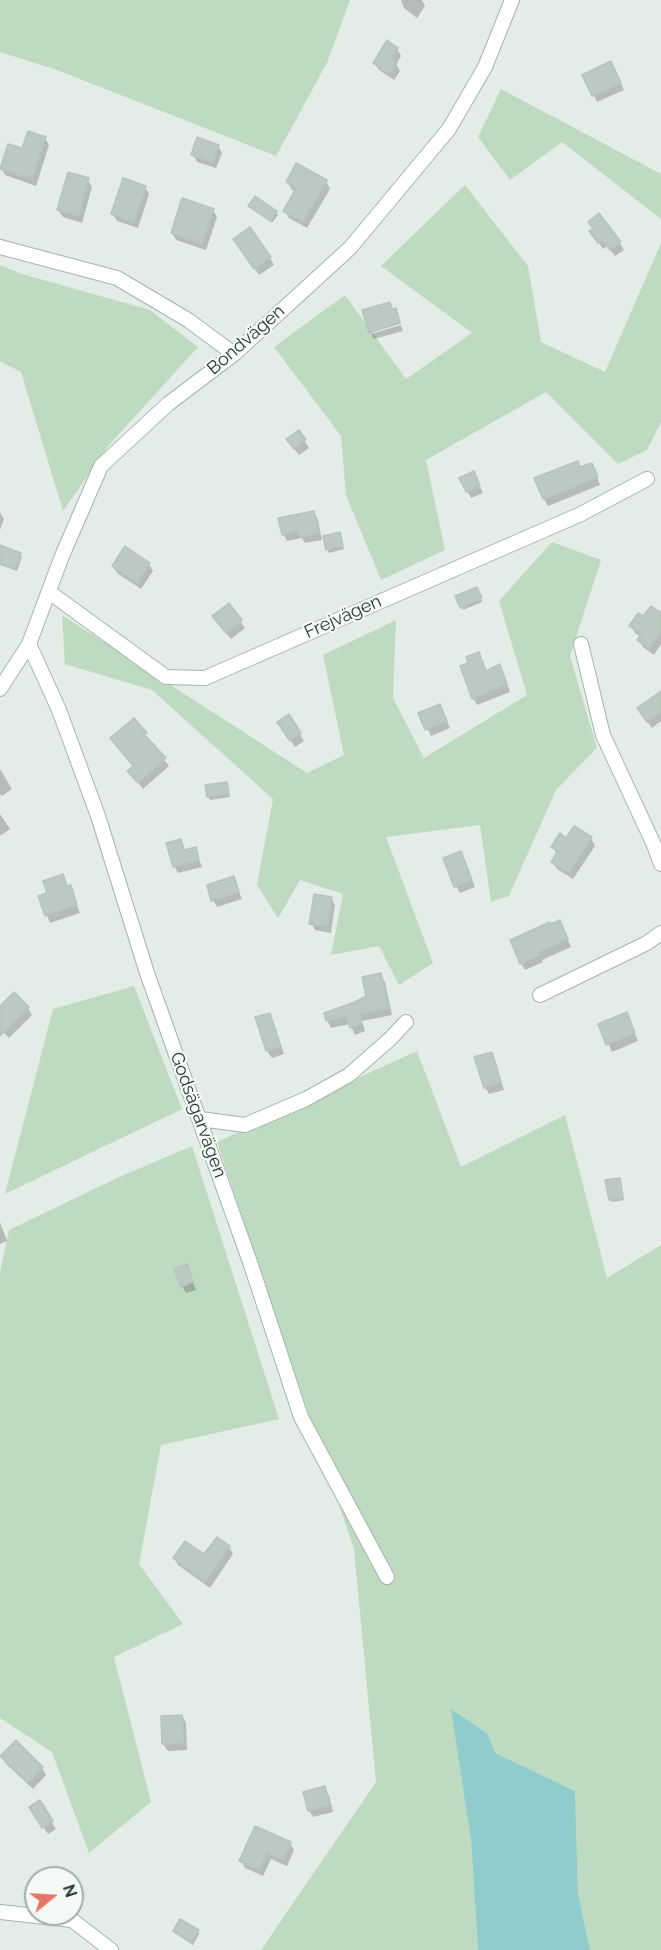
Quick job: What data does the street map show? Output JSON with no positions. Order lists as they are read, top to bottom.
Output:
{
  "streets": {
    "street": ["Bondvägen", "Frejvägen", "Godsägarvägen"]
  },
  "crossings": [
    ["Bondvägen", "Frejvägen"],
    ["Bondvägen", "Godsägarvägen"]
  ],
  "north": "right"
}
